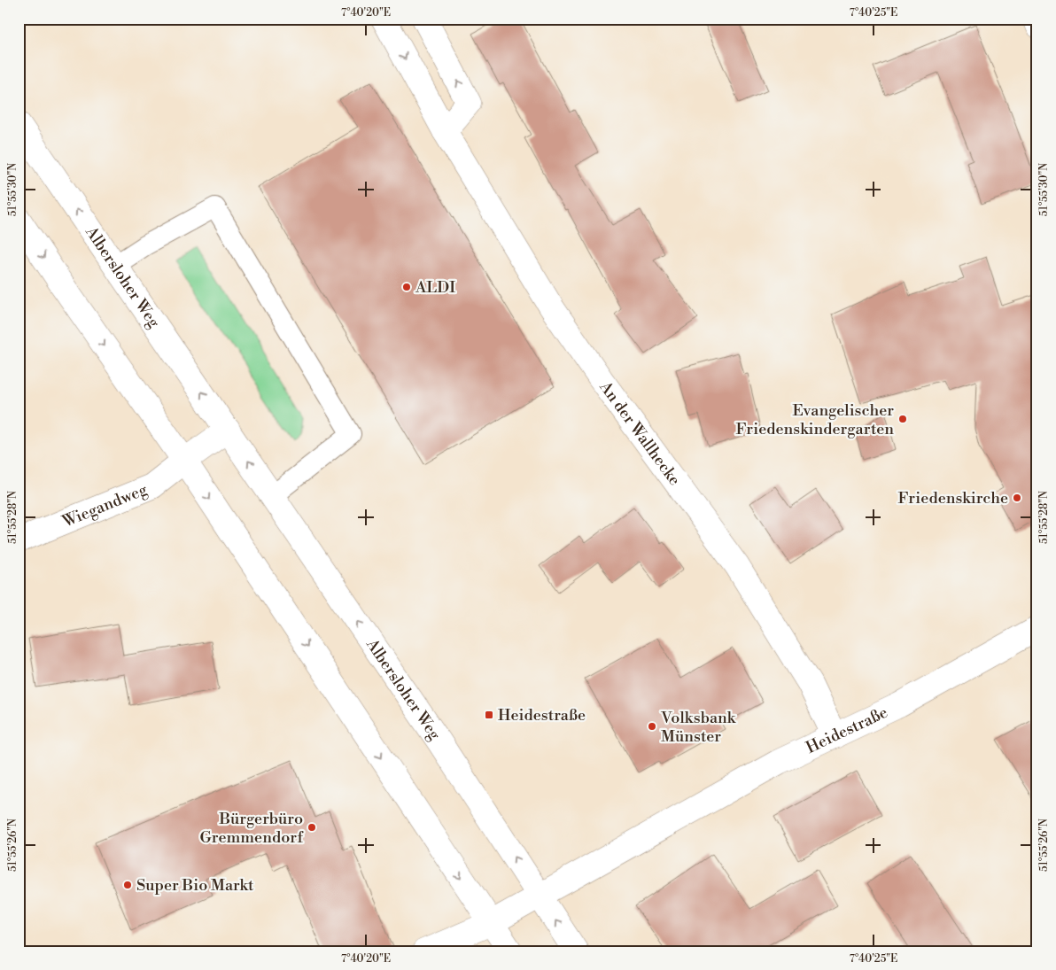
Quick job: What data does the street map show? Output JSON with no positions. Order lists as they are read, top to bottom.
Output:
{
  "streets": {
    "main road": [
      "Albersloher Weg",
      "An der Wallhecke",
      "Wiegandweg",
      "Heidestraße"
    ]
  },
  "crossings": [
    ["Albersloher Weg", "Heidestraße"],
    ["An der Wallhecke", "Heidestraße"]
  ],
  "places": {
    "other": [
      "ALDI",
      "Evangelischer Friedenskindergarten",
      "Friedenskirche",
      "Volksbank Münster",
      "Bürgerbüro Gremmendorf",
      "Super Bio Markt"
    ],
    "transit": ["Heidestraße"]
  },
  "coordinates": [
    "7°40'20\"E",
    "7°40'25\"E",
    "51°55'30\"N",
    "51°55'28\"N",
    "51°55'26\"N"
  ]
}
